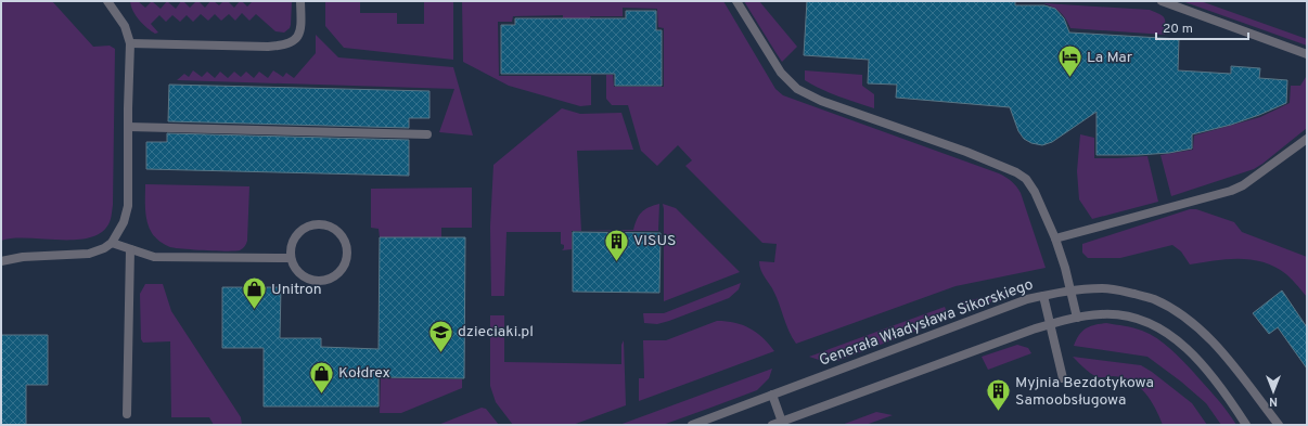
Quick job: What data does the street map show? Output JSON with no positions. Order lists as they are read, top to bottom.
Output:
{
  "streets": {
    "street": ["Generała Władysława Sikorskiego"]
  },
  "places": {
    "hotel": ["La Mar"],
    "building": ["VISUS", "Myjnia Bezdotykowa Samoobsługowa"],
    "shop": ["Unitron", "Kołdrex"],
    "school or university": ["dzieciaki.pl"]
  },
  "scale_bar": "20 m",
  "north": "bottom"
}
